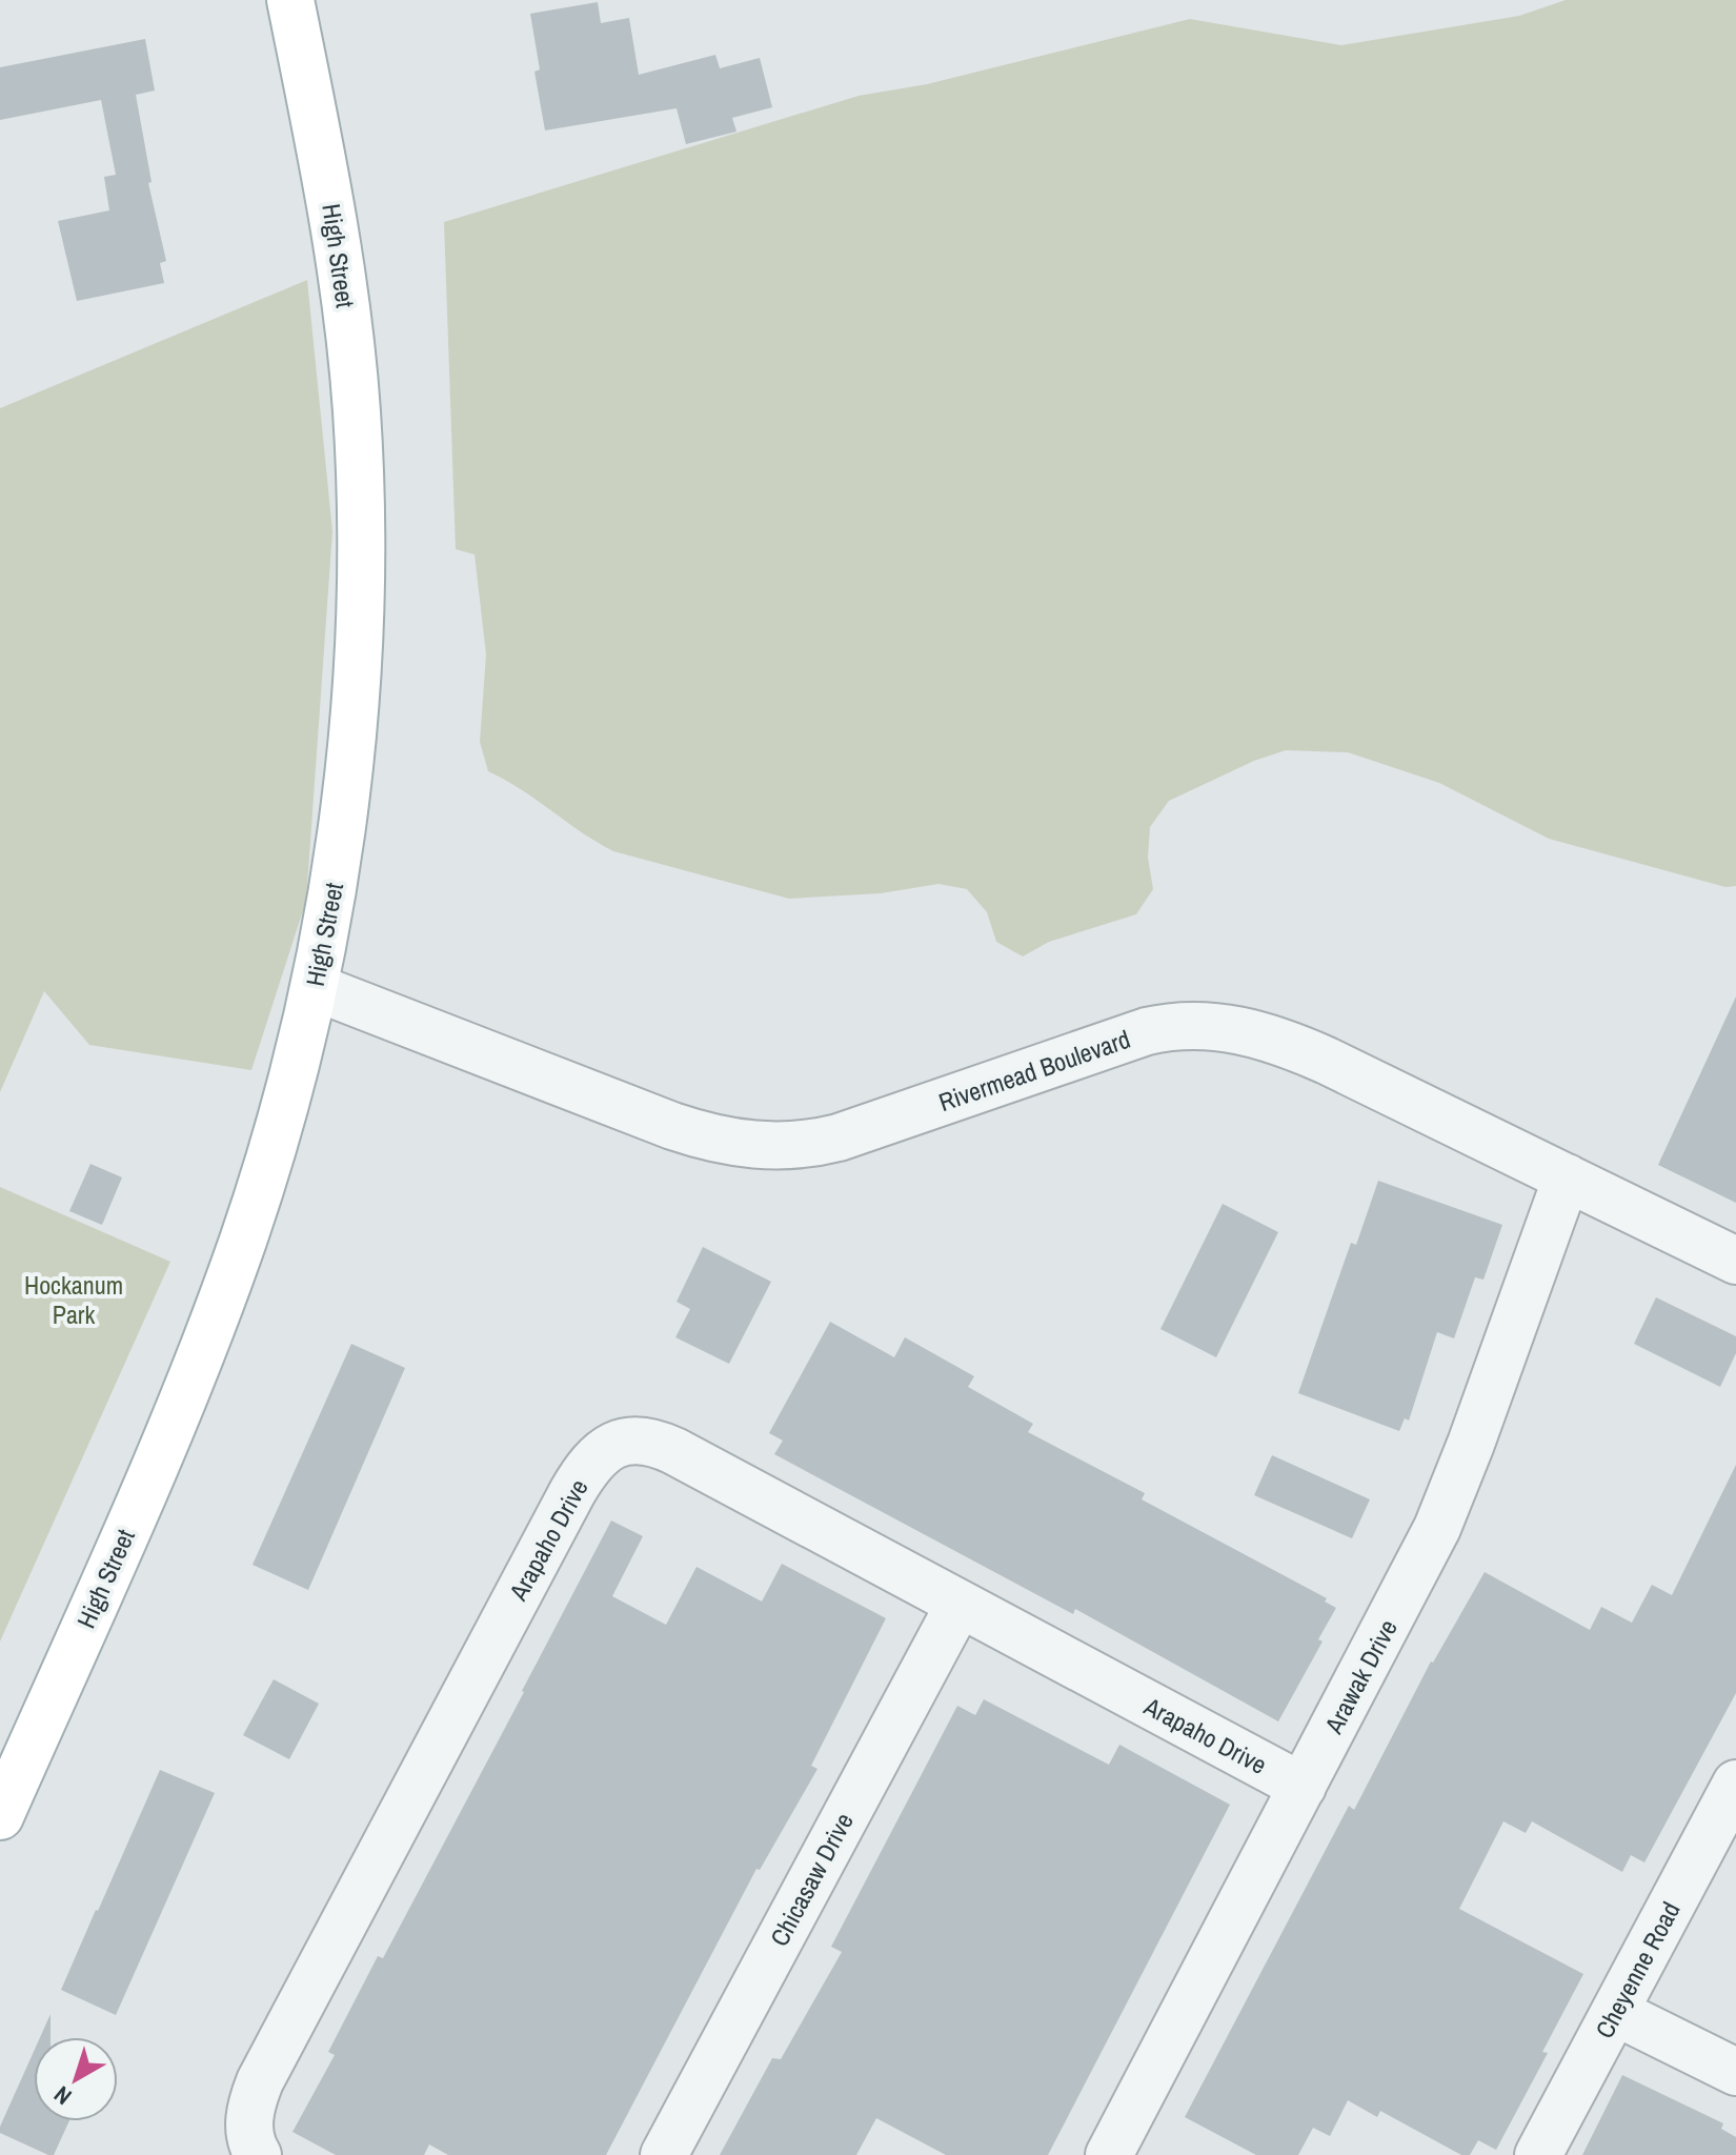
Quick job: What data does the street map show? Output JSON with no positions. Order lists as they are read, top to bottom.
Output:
{
  "streets": {
    "main road": ["High Street"],
    "street": [
      "Rivermead Boulevard",
      "Arapaho Drive",
      "Arawak Drive",
      "Chicasaw Drive",
      "Cheyenne Road"
    ]
  },
  "crossings": [
    ["High Street", "Rivermead Boulevard"],
    ["Rivermead Boulevard", "Arawak Drive"],
    ["Arapaho Drive", "Arawak Drive"],
    ["Arapaho Drive", "Chicasaw Drive"]
  ],
  "parks": ["Hockanum Park"],
  "north": "bottom left"
}
